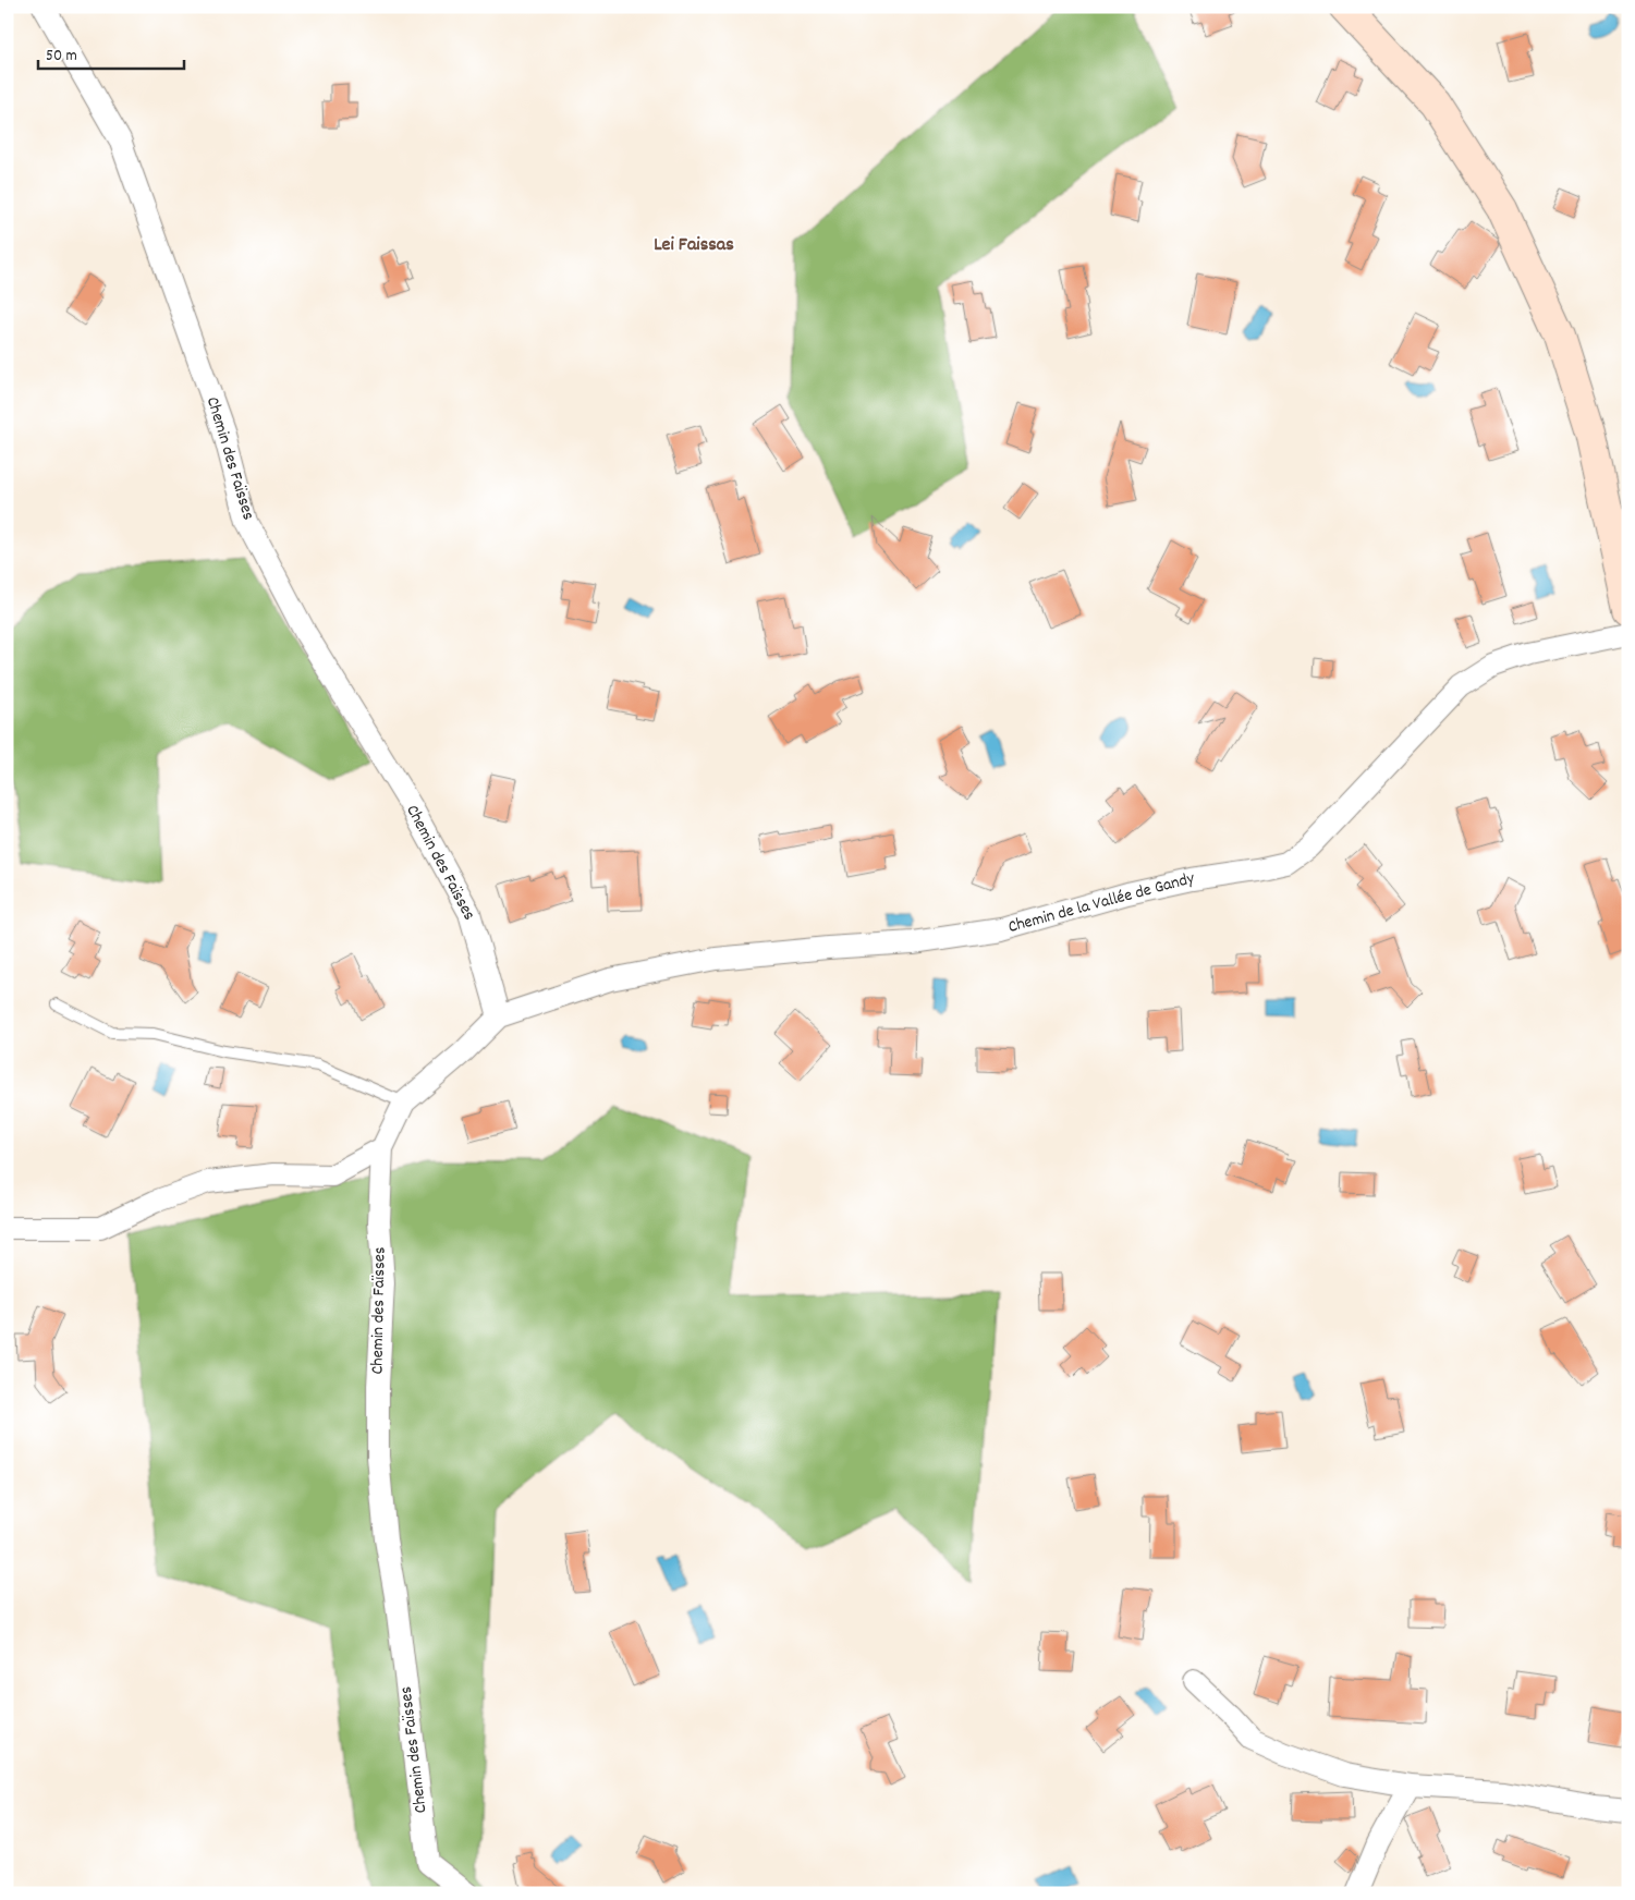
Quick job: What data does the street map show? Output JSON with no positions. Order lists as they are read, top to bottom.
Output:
{
  "streets": {
    "street": ["Chemin des Faïsses", "Chemin de la Vallée de Gandy"]
  },
  "crossings": [
    ["Chemin des Faïsses", "Chemin de la Vallée de Gandy"]
  ],
  "districts": ["Lei Faissas"],
  "scale_bar": "50 m"
}
